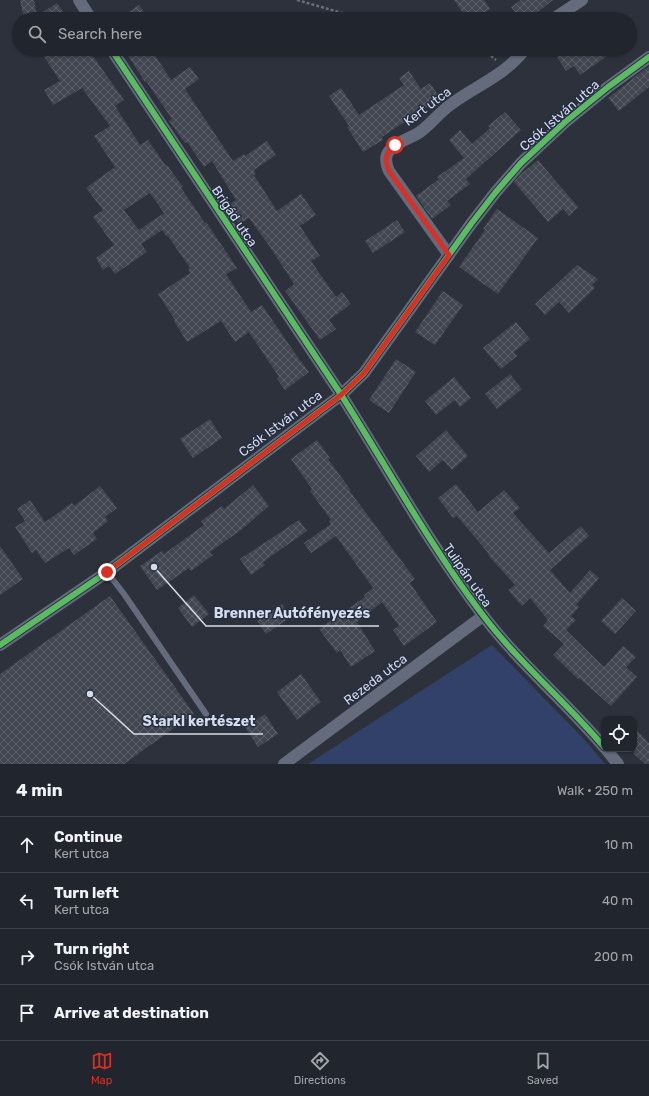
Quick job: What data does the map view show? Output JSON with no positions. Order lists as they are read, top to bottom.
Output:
{
  "streets": {
    "street": [
      "Kert utca",
      "Csók István utca",
      "Brigád utca",
      "Tulipán utca",
      "Rezeda utca"
    ]
  },
  "crossings": [
    ["Kert utca", "Csók István utca"],
    ["Csók István utca", "Brigád utca"],
    ["Csók István utca", "Tulipán utca"],
    ["Brigád utca", "Tulipán utca"],
    ["Tulipán utca", "Rezeda utca"]
  ],
  "places": ["Brenner Autófényezés", "Starkl kertészet"],
  "page": {
    "search": "Search here",
    "heading": ["4 min", "Walk · 250 m"],
    "list": [
      ["Continue", "Kert utca", "10 m"],
      ["Turn left", "Kert utca", "40 m"],
      ["Turn right", "Csók István utca", "200 m"],
      "Arrive at destination"
    ],
    "nav": ["Map", "Directions", "Saved"]
  }
}
